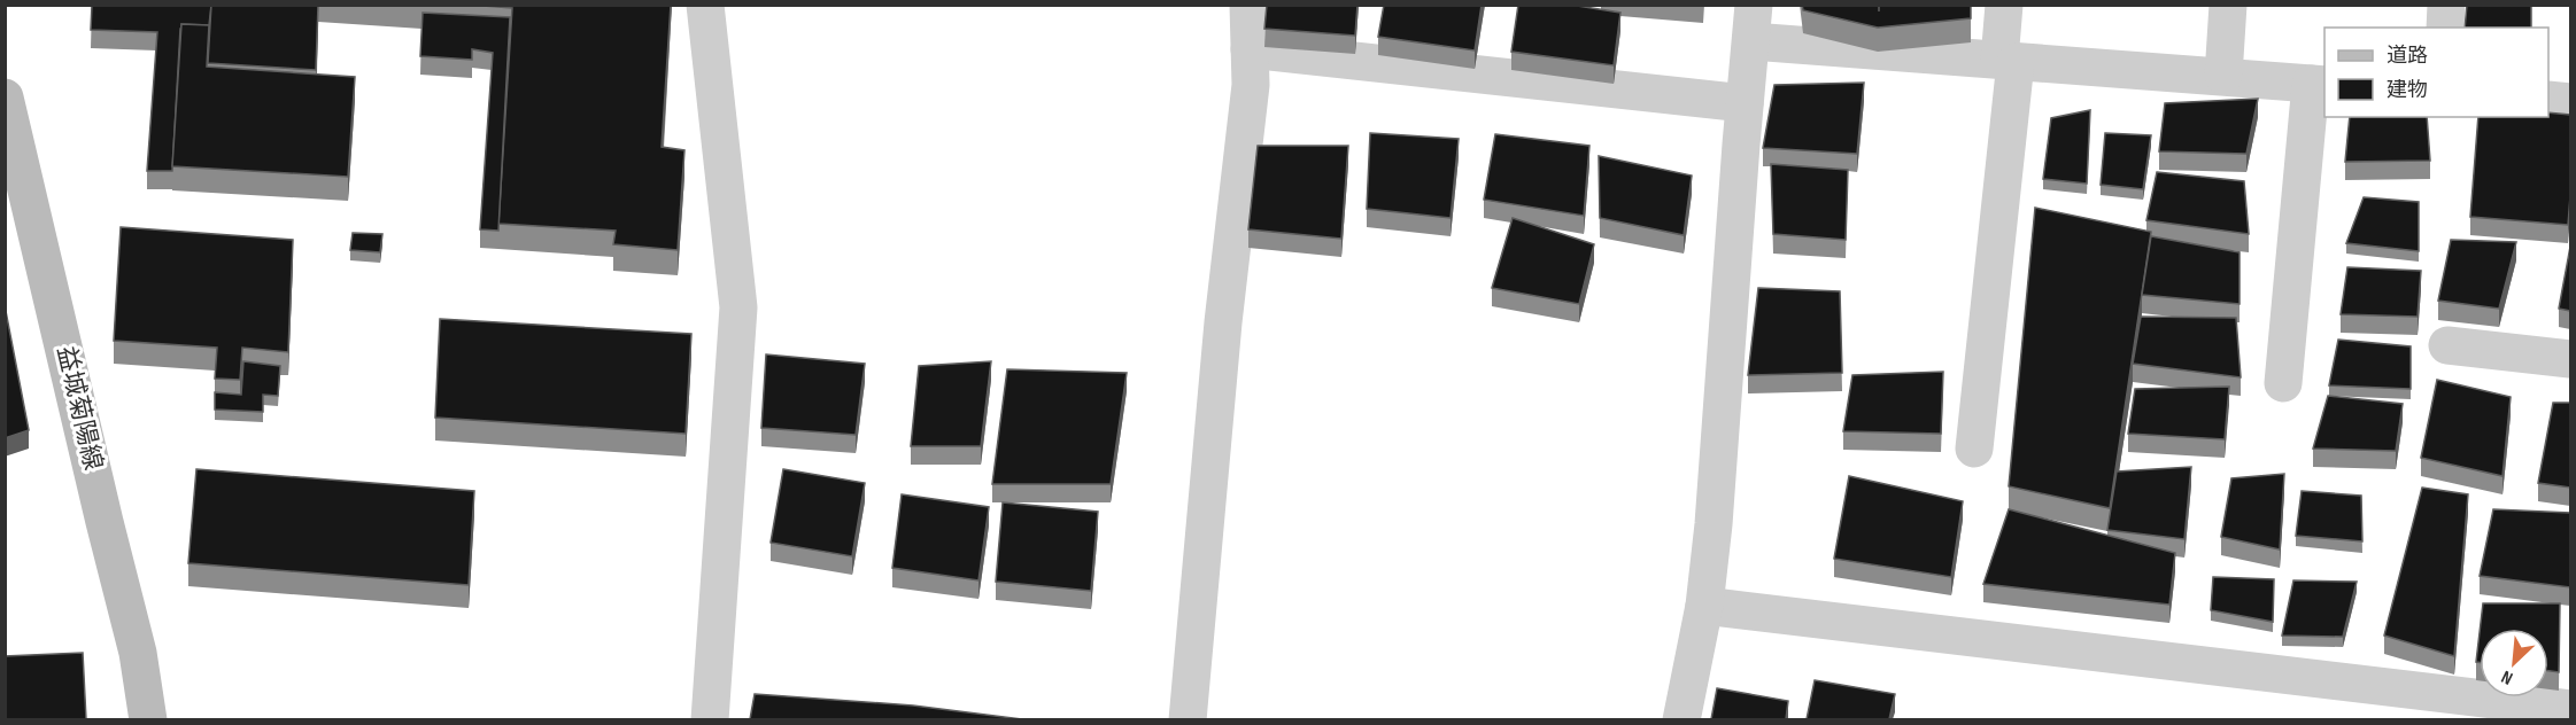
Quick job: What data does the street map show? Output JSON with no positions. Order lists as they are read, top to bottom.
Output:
{
  "streets": {
    "main road": ["益城菊陽線"]
  },
  "legend": ["道路", "建物"],
  "north": "bottom left"
}
